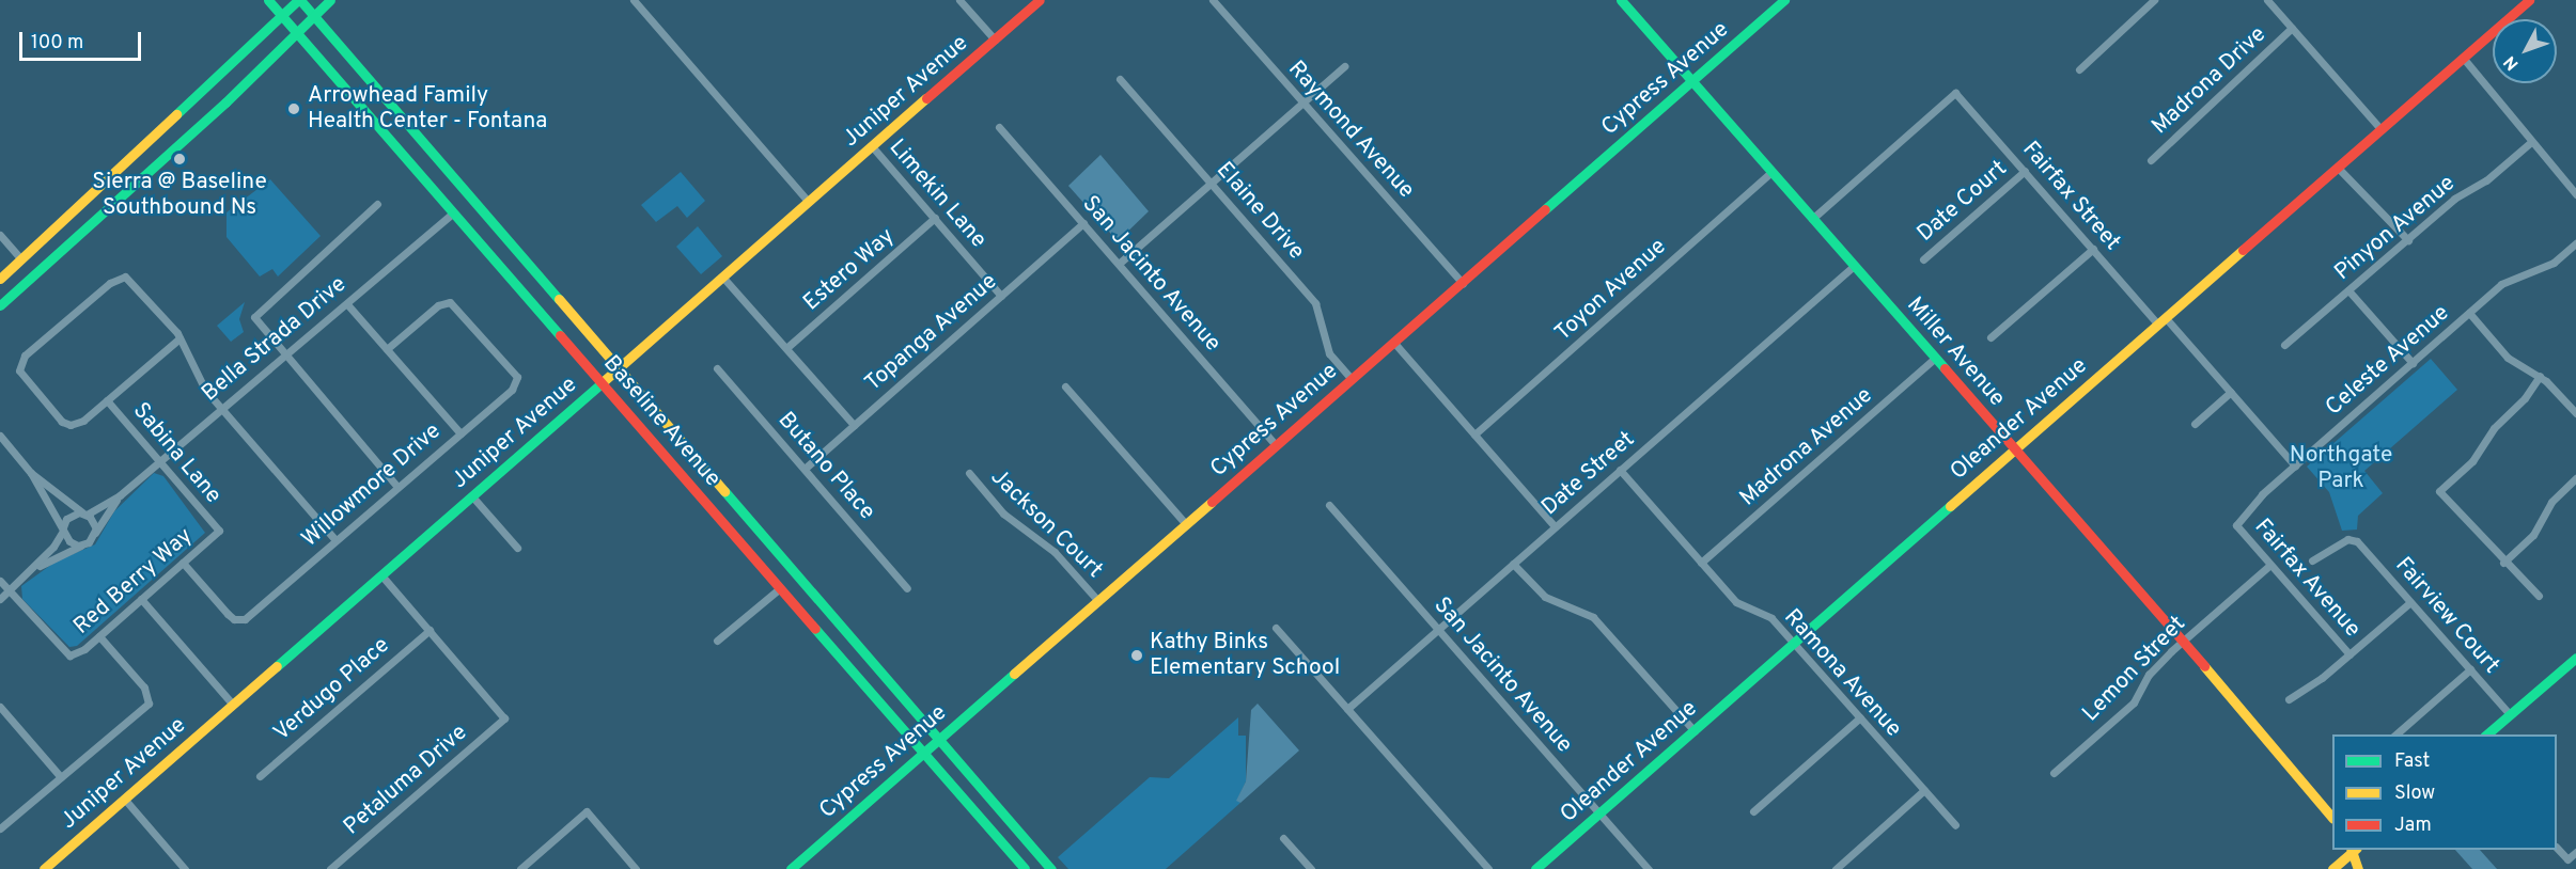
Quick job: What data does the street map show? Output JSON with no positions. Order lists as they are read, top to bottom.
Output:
{
  "streets": {
    "street": [
      "Cypress Avenue",
      "Madrona Drive",
      "Juniper Avenue",
      "Raymond Avenue",
      "Limekin Lane",
      "Fairfax Street",
      "Date Court",
      "Elaine Drive",
      "Pinyon Avenue",
      "Estero Way",
      "San Jacinto Avenue",
      "Toyon Avenue",
      "Topanga Avenue",
      "Bella Strada Drive",
      "Miller Avenue",
      "Celeste Avenue",
      "Oleander Avenue",
      "Baseline Avenue",
      "Madrona Avenue",
      "Sabina Lane",
      "Butano Place",
      "Date Street",
      "Willowmore Drive",
      "Jackson Court",
      "Fairfax Avenue",
      "Red Berry Way",
      "Fairview Court",
      "Lemon Street",
      "Ramona Avenue",
      "Verdugo Place",
      "Petaluma Drive"
    ]
  },
  "crossings": [
    ["Cypress Avenue", "Raymond Avenue"],
    ["Cypress Avenue", "Elaine Drive"],
    ["Cypress Avenue", "San Jacinto Avenue"],
    ["Cypress Avenue", "Miller Avenue"],
    ["Cypress Avenue", "Baseline Avenue"],
    ["Cypress Avenue", "Jackson Court"],
    ["Juniper Avenue", "Limekin Lane"],
    ["Juniper Avenue", "Baseline Avenue"],
    ["Limekin Lane", "Estero Way"],
    ["Limekin Lane", "Topanga Avenue"],
    ["Fairfax Street", "Date Court"],
    ["Fairfax Street", "Miller Avenue"],
    ["Fairfax Street", "Celeste Avenue"],
    ["Fairfax Street", "Oleander Avenue"],
    ["San Jacinto Avenue", "Topanga Avenue"],
    ["San Jacinto Avenue", "Oleander Avenue"],
    ["San Jacinto Avenue", "Date Street"],
    ["Toyon Avenue", "Miller Avenue"],
    ["Topanga Avenue", "Butano Place"],
    ["Bella Strada Drive", "Baseline Avenue"],
    ["Bella Strada Drive", "Sabina Lane"],
    ["Miller Avenue", "Oleander Avenue"],
    ["Miller Avenue", "Madrona Avenue"],
    ["Miller Avenue", "Date Street"],
    ["Miller Avenue", "Lemon Street"],
    ["Celeste Avenue", "Fairfax Avenue"],
    ["Oleander Avenue", "Ramona Avenue"],
    ["Madrona Avenue", "Ramona Avenue"],
    ["Sabina Lane", "Red Berry Way"],
    ["Date Street", "Ramona Avenue"],
    ["Willowmore Drive", "Red Berry Way"],
    ["Fairfax Avenue", "Lemon Street"],
    ["Verdugo Place", "Petaluma Drive"]
  ],
  "parks": ["Northgate Park"],
  "places": ["Arrowhead Family Health Center - Fontana", "Sierra @ Baseline Southbound Ns", "Kathy Binks Elementary School"],
  "legend": ["Fast", "Slow", "Jam"],
  "scale_bar": "100 m",
  "north": "bottom left"
}
